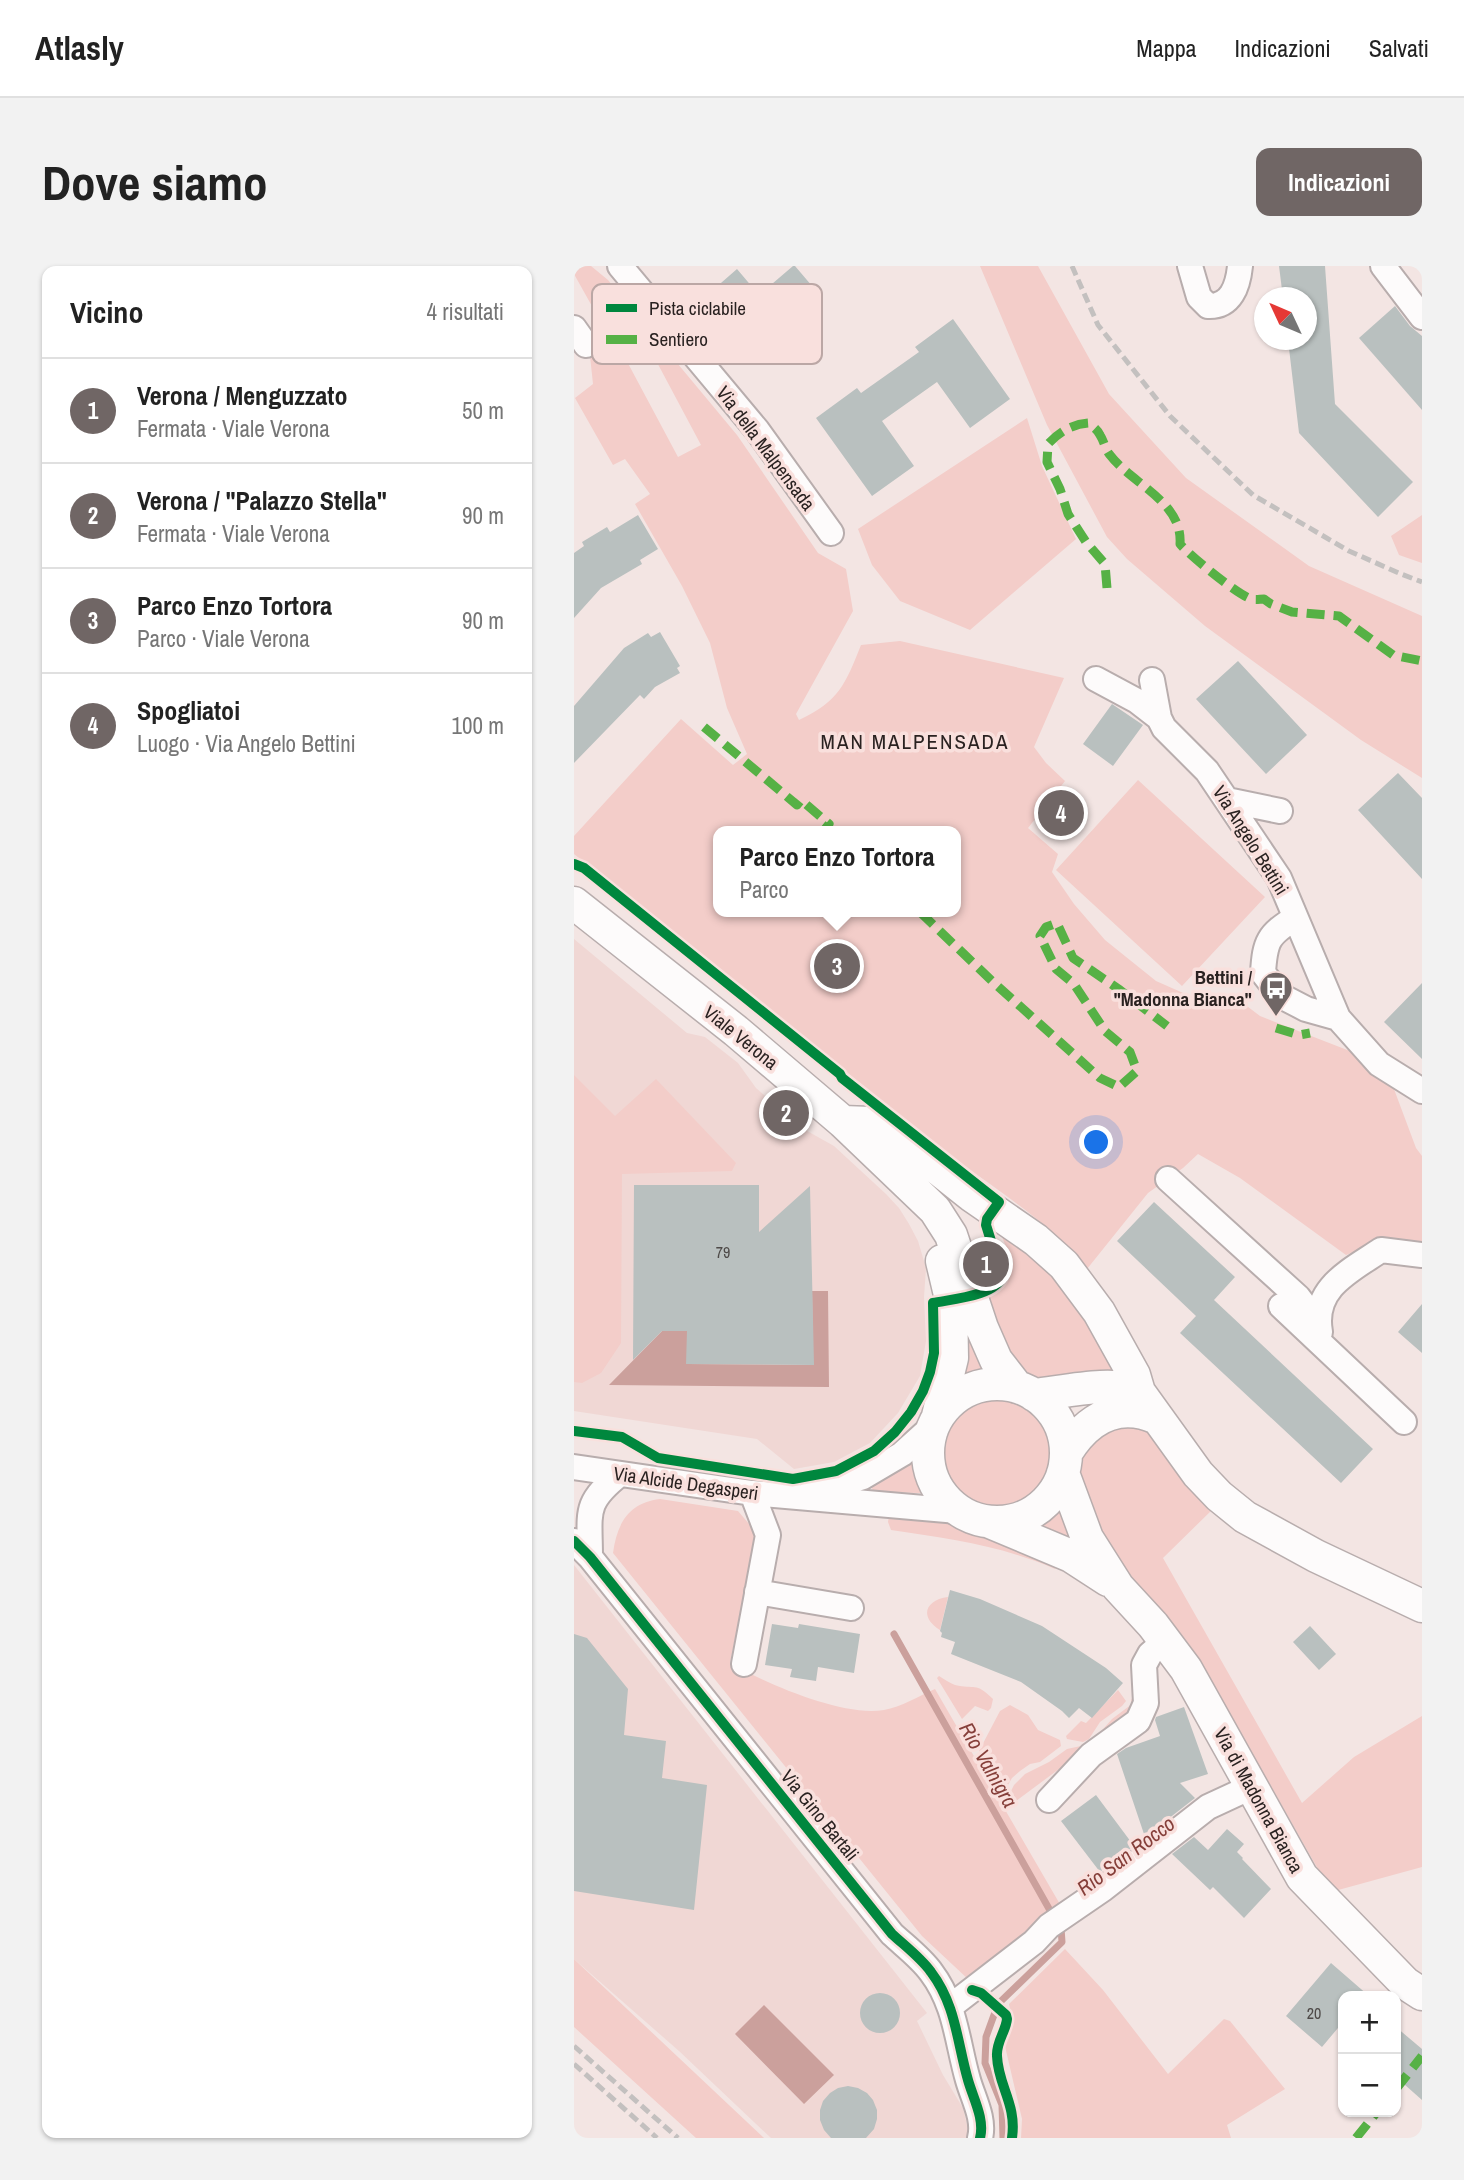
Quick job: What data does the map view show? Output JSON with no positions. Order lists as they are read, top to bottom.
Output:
{
  "streets": {
    "main road": ["Viale Verona", "Via di Madonna Bianca"],
    "street": [
      "Via della Malpensada",
      "Via Angelo Bettini",
      "Via Alcide Degasperi",
      "Via Gino Bartali"
    ]
  },
  "crossings": [
    ["Viale Verona", "Via Alcide Degasperi"],
    ["Viale Verona", "Via di Madonna Bianca"],
    ["Via Alcide Degasperi", "Via di Madonna Bianca"],
    ["Via Alcide Degasperi", "Via Gino Bartali"]
  ],
  "districts": ["MAN MALPENSADA"],
  "water": ["Rio Valnigra", "Rio San Rocco"],
  "places": {
    "bus stop": ["Bettini / \"Madonna Bianca\""]
  },
  "house_numbers": ["79", "20"],
  "legend": ["Pista ciclabile", "Sentiero"],
  "north": "top left",
  "page": {
    "header": "Atlasly",
    "nav": ["Mappa", "Indicazioni", "Salvati"],
    "buttons": "Indicazioni",
    "title": "Dove siamo",
    "heading": ["Vicino", "4 risultati"],
    "list": [
      {
        "mark": "1",
        "name": "Verona / Menguzzato",
        "note": "Fermata · Viale Verona",
        "value": "50 m"
      },
      {
        "mark": "2",
        "name": "Verona / \"Palazzo Stella\"",
        "note": "Fermata · Viale Verona",
        "value": "90 m"
      },
      {
        "mark": "3",
        "name": "Parco Enzo Tortora",
        "note": "Parco · Viale Verona",
        "value": "90 m"
      },
      {
        "mark": "4",
        "name": "Spogliatoi",
        "note": "Luogo · Via Angelo Bettini",
        "value": "100 m"
      }
    ],
    "pins": [
      "4",
      "3",
      "2",
      "1"
    ],
    "popup": ["Parco Enzo Tortora", "Parco"],
    "map_buttons": ["+", "−"]
  }
}
